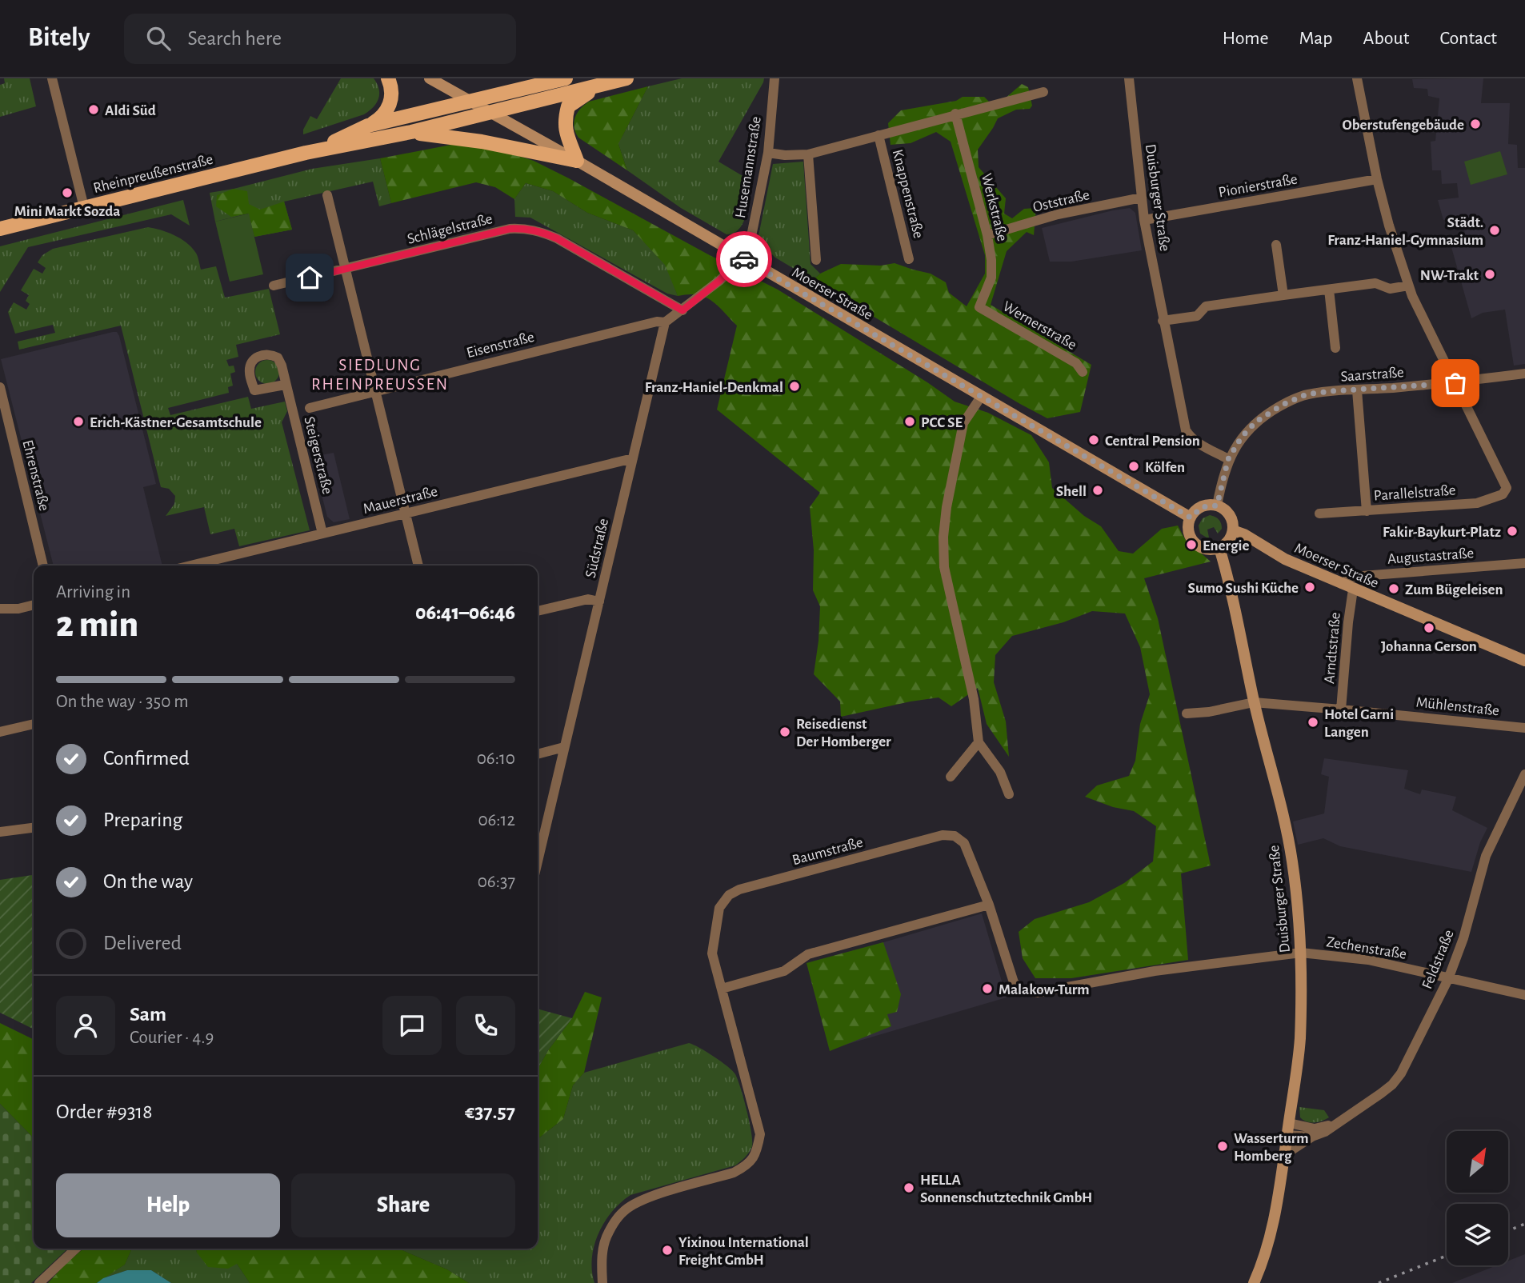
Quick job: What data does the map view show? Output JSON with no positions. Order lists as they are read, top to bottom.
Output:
{
  "streets": {
    "main road": ["Rheinpreußenstraße", "Duisburger Straße", "Moerser Straße"],
    "street": [
      "Husemannstraße",
      "Pionierstraße",
      "Knappenstraße",
      "Oststraße",
      "Werkstraße",
      "Schlägelstraße",
      "Wernerstraße",
      "Eisenstraße",
      "Saarstraße",
      "Steigerstraße",
      "Ehrenstraße",
      "Parallelstraße",
      "Mauerstraße",
      "Südstraße",
      "Augustastraße",
      "Arndtstraße",
      "Mühlenstraße",
      "Baumstraße",
      "Zechenstraße",
      "Feldstraße"
    ]
  },
  "crossings": [
    ["Husemannstraße", "Knappenstraße"],
    ["Husemannstraße", "Moerser Straße"],
    ["Rheinpreußenstraße", "Moerser Straße"],
    ["Pionierstraße", "Duisburger Straße"],
    ["Knappenstraße", "Werkstraße"],
    ["Duisburger Straße", "Oststraße"],
    ["Duisburger Straße", "Moerser Straße"],
    ["Duisburger Straße", "Saarstraße"],
    ["Duisburger Straße", "Mühlenstraße"],
    ["Duisburger Straße", "Baumstraße"],
    ["Duisburger Straße", "Zechenstraße"],
    ["Duisburger Straße", "Feldstraße"],
    ["Oststraße", "Werkstraße"],
    ["Werkstraße", "Wernerstraße"],
    ["Moerser Straße", "Saarstraße"],
    ["Moerser Straße", "Augustastraße"],
    ["Moerser Straße", "Arndtstraße"],
    ["Eisenstraße", "Südstraße"],
    ["Saarstraße", "Parallelstraße"],
    ["Steigerstraße", "Mauerstraße"],
    ["Mauerstraße", "Südstraße"],
    ["Arndtstraße", "Mühlenstraße"],
    ["Baumstraße", "Zechenstraße"],
    ["Zechenstraße", "Feldstraße"]
  ],
  "districts": ["SIEDLUNG RHEINPREUSSEN"],
  "places": [
    "Aldi Süd",
    "Oberstufengebäude",
    "Mini Markt Sozda",
    "Städt. Franz-Haniel-Gymnasium",
    "NW-Trakt",
    "Franz-Haniel-Denkmal",
    "Erich-Kästner-Gesamtschule",
    "PCC SE",
    "Central Pension",
    "Kölfen",
    "Shell",
    "Fakir-Baykurt-Platz",
    "Energie",
    "Sumo Sushi Küche",
    "Zum Bügeleisen",
    "Johanna Gerson",
    "Hotel Garni Langen",
    "Reisedienst Der Homberger",
    "Malakow-Turm",
    "Wasserturm Homberg",
    "HELLA Sonnenschutztechnik GmbH",
    "Yixinou International Freight GmbH"
  ],
  "north": "top right",
  "page": {
    "header": "Bitely",
    "search": "Search here",
    "nav": [
      "Home",
      "Map",
      "About",
      "Contact"
    ],
    "heading": ["2 min", "Arriving in", "06:41–06:46"],
    "panel": [
      "Sam",
      "Courier · 4.9",
      "Order #9318",
      "€37.57"
    ],
    "bar": "On the way · 350 m",
    "list": [
      ["Confirmed", "06:10"],
      ["Preparing", "06:12"],
      ["On the way", "06:37"],
      "Delivered"
    ],
    "buttons": ["Help", "Share"]
  }
}
